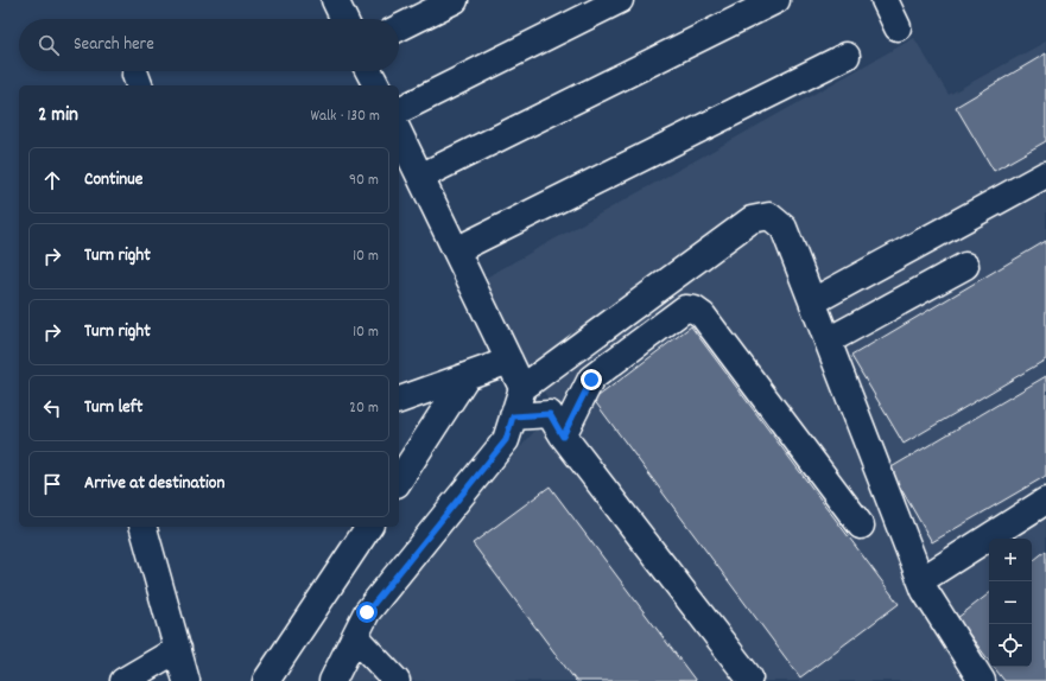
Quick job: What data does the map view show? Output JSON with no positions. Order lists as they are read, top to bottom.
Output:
{
  "page": {
    "search": "Search here",
    "heading": ["2 min", "Walk · 130 m"],
    "list": [
      ["Continue", "90 m"],
      ["Turn right", "10 m"],
      ["Turn right", "10 m"],
      ["Turn left", "20 m"],
      "Arrive at destination"
    ],
    "map_buttons": ["+", "−"]
  }
}
